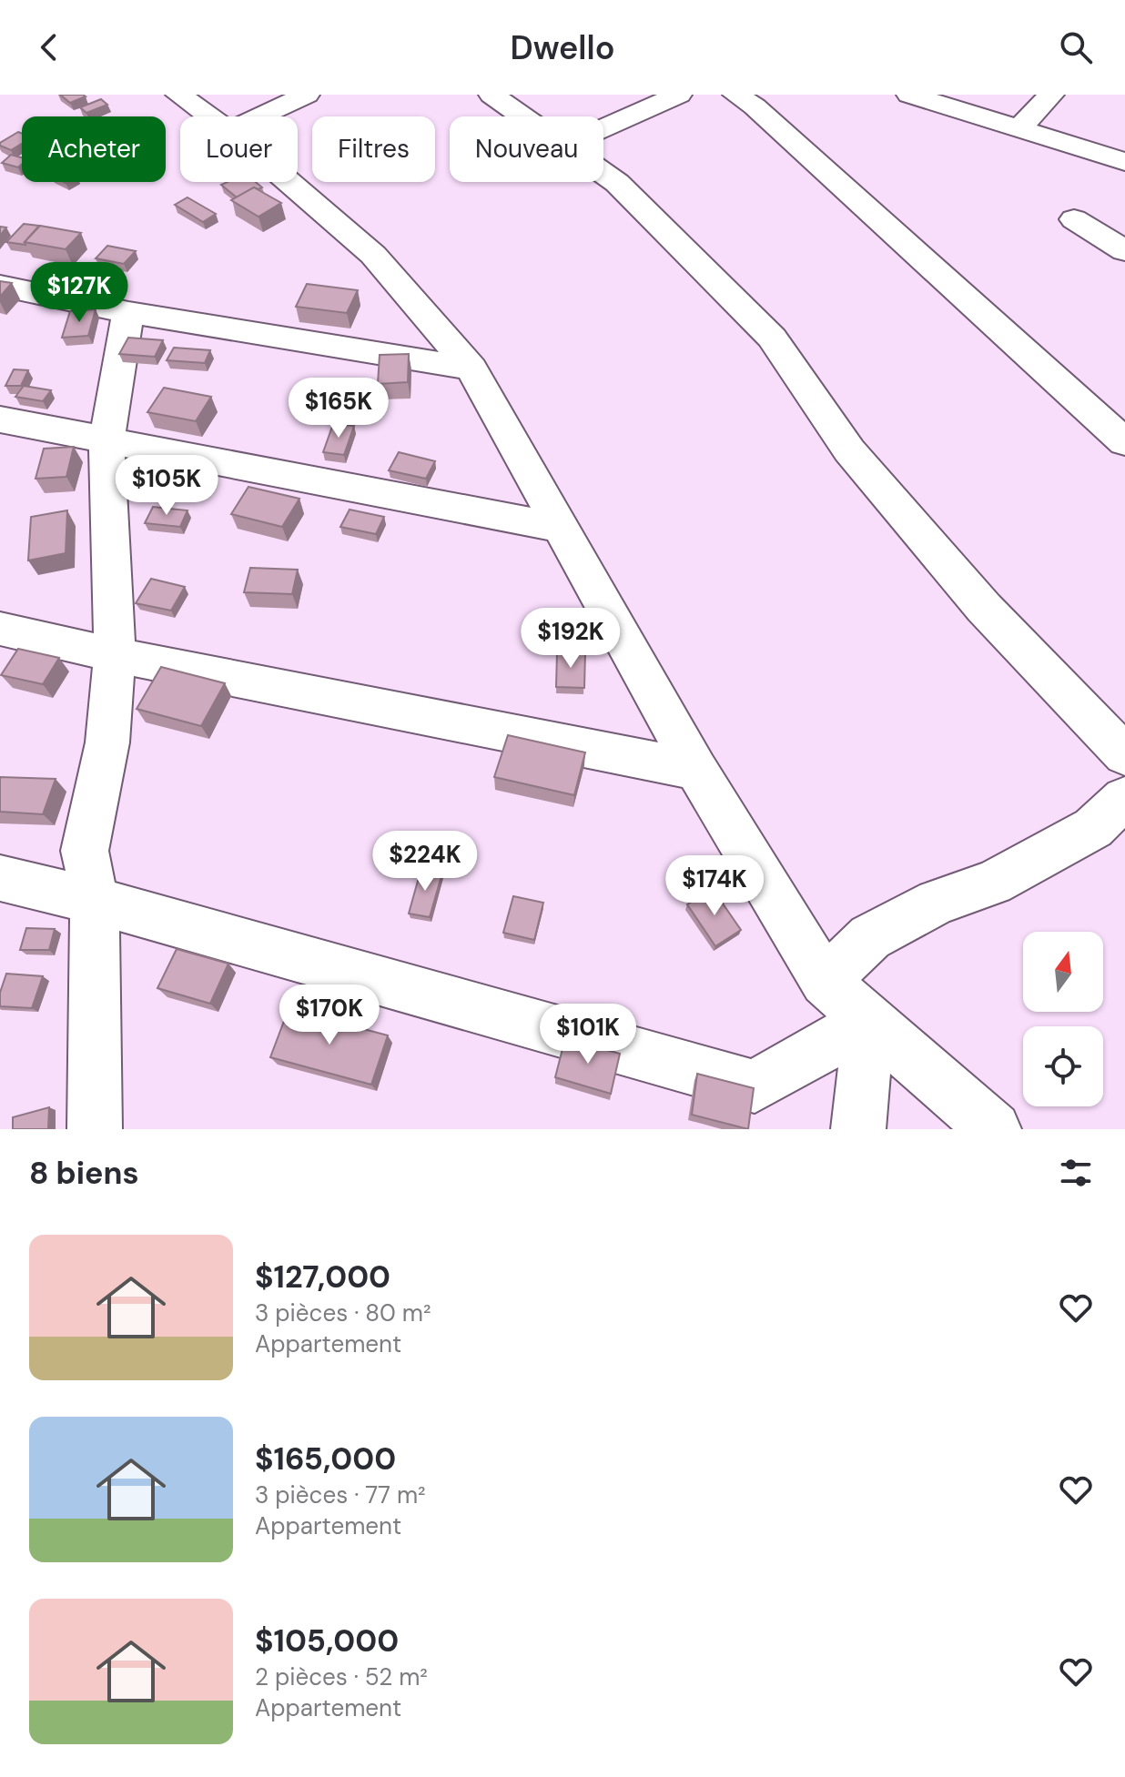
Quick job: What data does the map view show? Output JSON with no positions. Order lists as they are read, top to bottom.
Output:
{
  "north": "top",
  "page": {
    "header": "Dwello",
    "chip": [
      "Acheter",
      "Louer",
      "Filtres",
      "Nouveau"
    ],
    "price": [
      "$127K",
      "$165K",
      "$105K",
      "$192K",
      "$224K",
      "$174K",
      "$170K",
      "$101K"
    ],
    "heading": "8 biens",
    "list": [
      {
        "name": "$127,000",
        "note": "3 pièces · 80 m² · Appartement"
      },
      {
        "name": "$165,000",
        "note": "3 pièces · 77 m² · Appartement"
      },
      {
        "name": "$105,000",
        "note": "2 pièces · 52 m² · Appartement"
      }
    ]
  }
}
